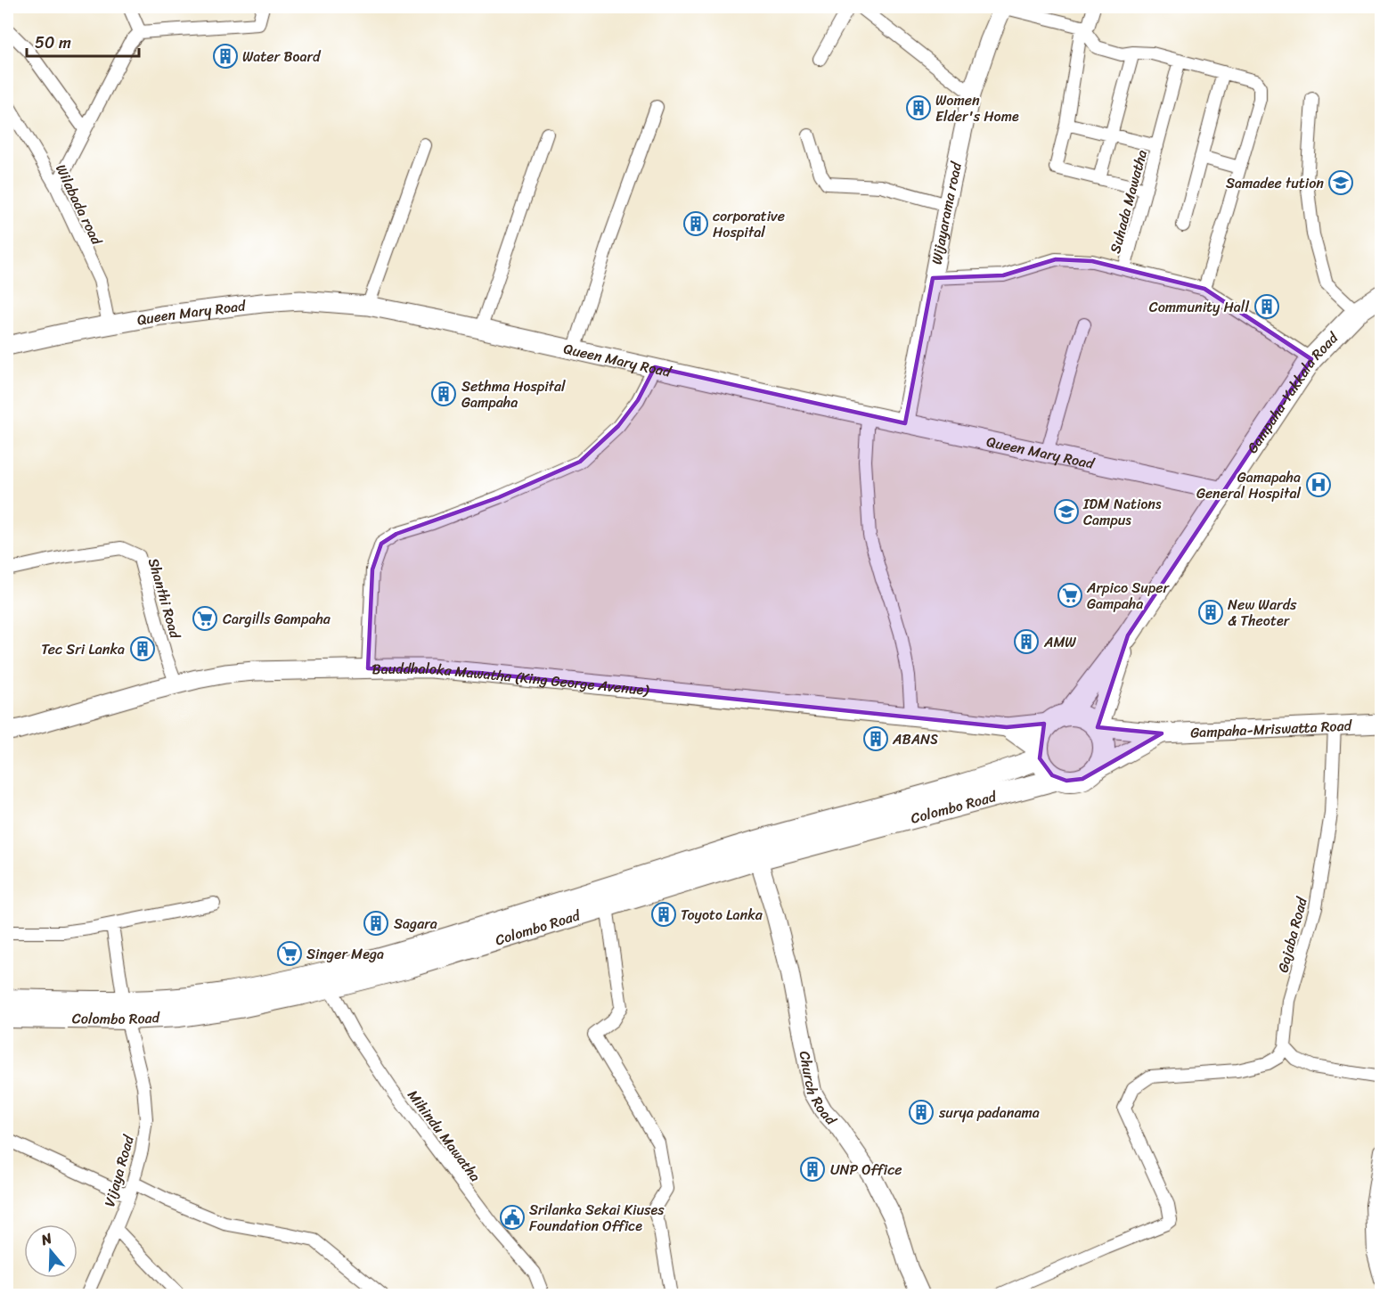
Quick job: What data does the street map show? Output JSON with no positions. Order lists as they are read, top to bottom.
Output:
{
  "streets": {
    "highway": ["Gampaha-Yakkala Road", "Colombo Road"],
    "main road": ["Queen Mary Road", "Bauddhaloka Mawatha (King George Avenue)", "Gampaha-Mriswatta Road"],
    "street": [
      "Suhada Mawatha",
      "Wilabada road",
      "Wijayarama road",
      "Shanthi Road",
      "Gajaba Road",
      "Church Road",
      "Mihindu Mawatha",
      "Vijaya Road"
    ]
  },
  "crossings": [
    ["Suhada Mawatha", "Gampaha-Yakkala Road"],
    ["Wilabada road", "Queen Mary Road"],
    ["Wijayarama road", "Queen Mary Road"],
    ["Queen Mary Road", "Gampaha-Yakkala Road"],
    ["Gampaha-Yakkala Road", "Bauddhaloka Mawatha (King George Avenue)"],
    ["Gampaha-Yakkala Road", "Gampaha-Mriswatta Road"],
    ["Gampaha-Yakkala Road", "Colombo Road"],
    ["Shanthi Road", "Bauddhaloka Mawatha (King George Avenue)"],
    ["Bauddhaloka Mawatha (King George Avenue)", "Gampaha-Mriswatta Road"],
    ["Bauddhaloka Mawatha (King George Avenue)", "Colombo Road"],
    ["Gampaha-Mriswatta Road", "Colombo Road"],
    ["Gampaha-Mriswatta Road", "Gajaba Road"],
    ["Colombo Road", "Church Road"],
    ["Colombo Road", "Mihindu Mawatha"],
    ["Colombo Road", "Vijaya Road"]
  ],
  "places": {
    "building": [
      "Water Board",
      "Women Elder's Home",
      "corporative Hospital",
      "Community Hall",
      "Sethma Hospital Gampaha",
      "New Wards & Theoter",
      "AMW",
      "Tec Sri Lanka",
      "ABANS",
      "Toyoto Lanka",
      "Sagara",
      "surya padanama",
      "UNP Office"
    ],
    "school or university": ["Samadee tution", "IDM Nations Campus"],
    "hospital": ["Gamapaha General Hospital"],
    "supermarket": ["Arpico Super Gampaha", "Cargills Gampaha", "Singer Mega"],
    "public building": ["Srilanka Sekai Kiuses Foundation Office"]
  },
  "scale_bar": "50 m",
  "north": "top"
}
